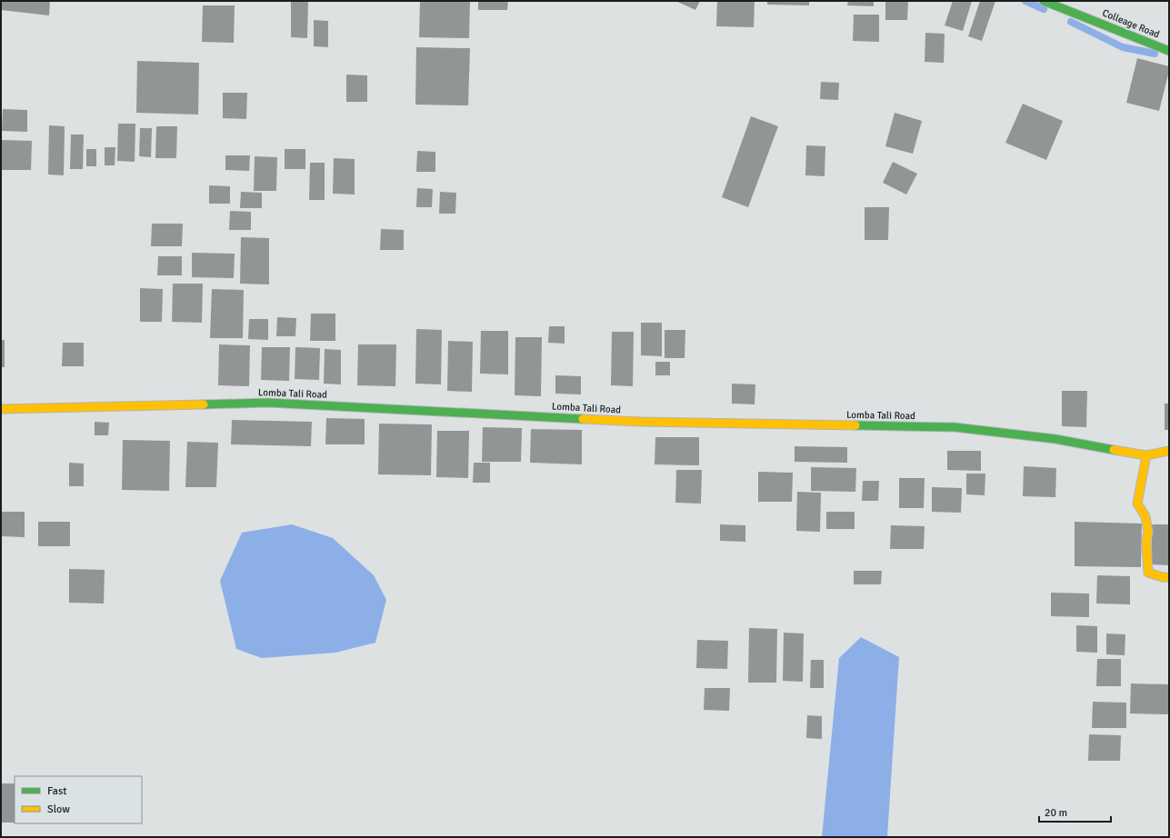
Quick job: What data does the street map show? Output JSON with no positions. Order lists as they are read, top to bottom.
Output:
{
  "streets": {
    "street": ["Colleage Road", "Lomba Tali Road"]
  },
  "legend": ["Fast", "Slow"],
  "scale_bar": "20 m"
}
